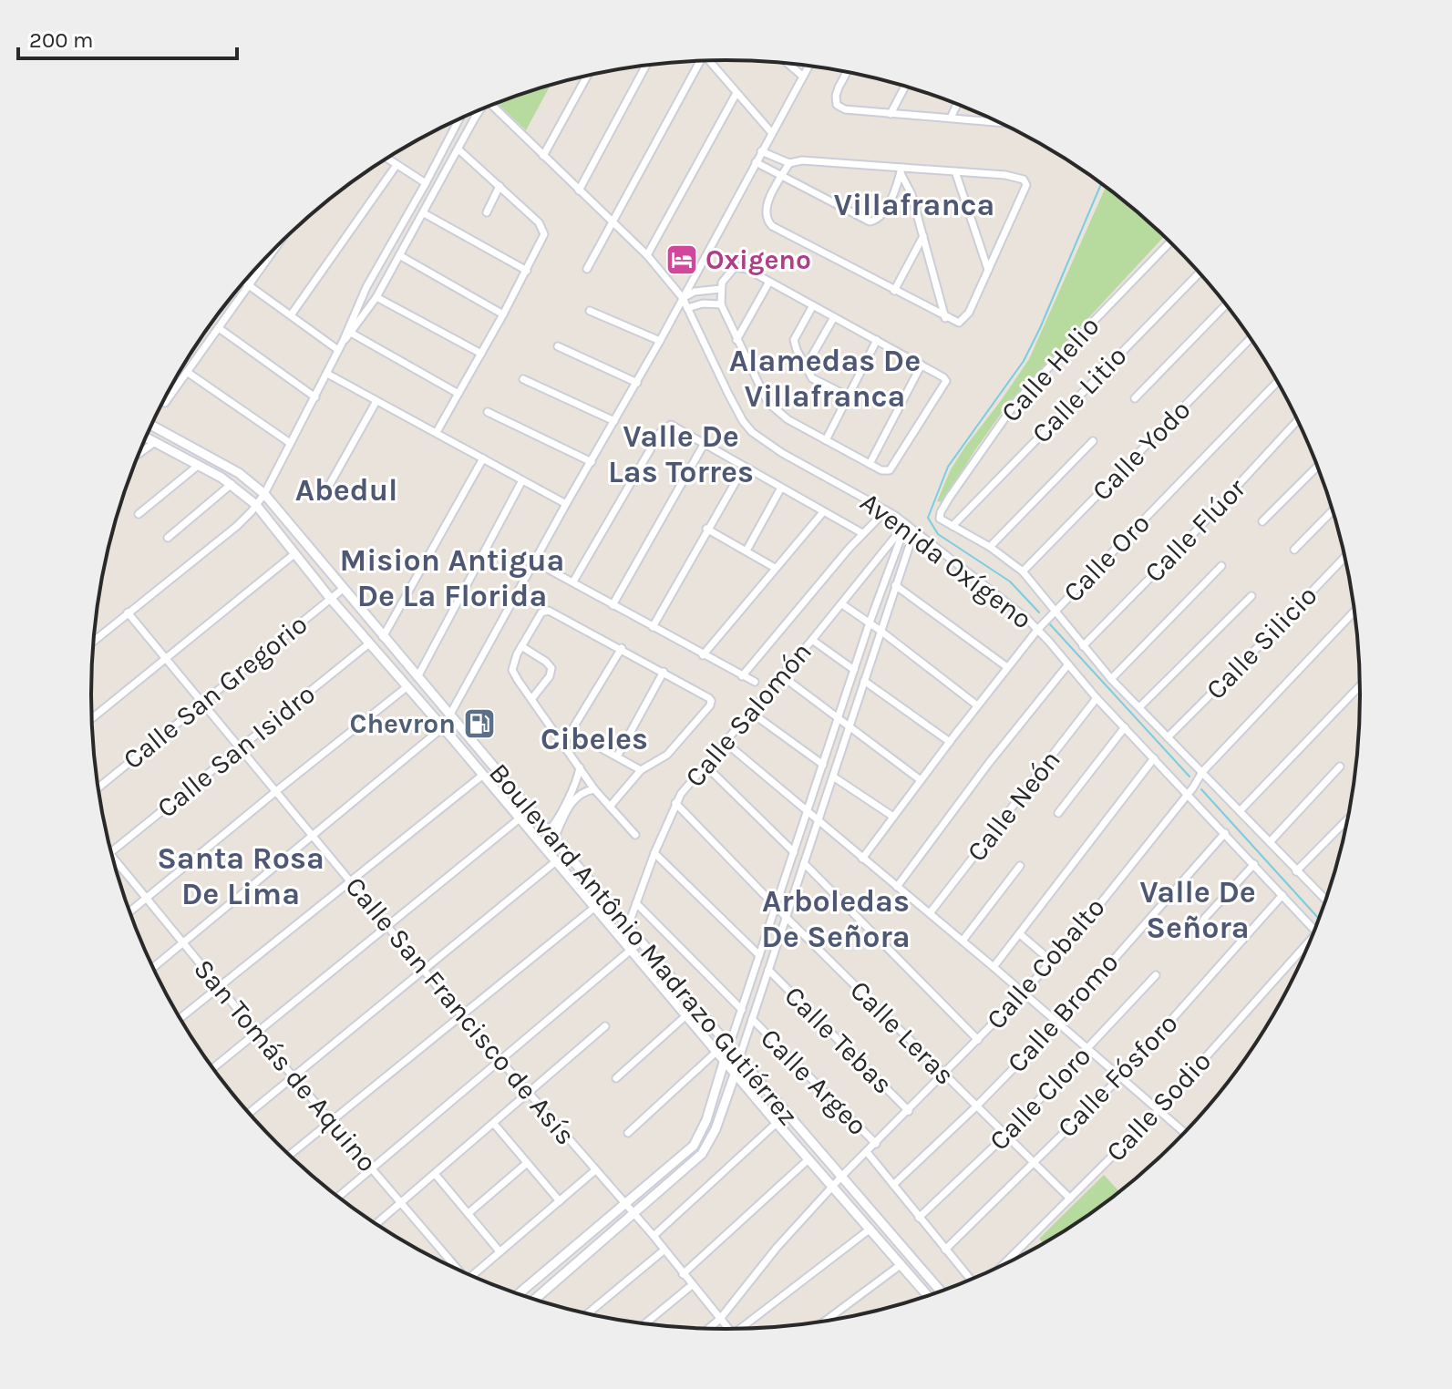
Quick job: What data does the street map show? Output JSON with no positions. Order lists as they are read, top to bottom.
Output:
{
  "streets": {
    "street": [
      "Calle Helio",
      "Calle Litio",
      "Calle Yodo",
      "Calle Flúor",
      "Calle Oro",
      "Avenida Oxígeno",
      "Calle Silicio",
      "Calle San Gregorio",
      "Calle Salomón",
      "Calle San Isidro",
      "Calle Neón",
      "Boulevard Antônio Madrazo Gutiérrez",
      "Calle Cobalto",
      "Calle San Francisco de Asís",
      "Calle Bromo",
      "Calle Leras",
      "Calle Tebas",
      "San Tomás de Aquino",
      "Calle Fósforo",
      "Calle Argeo",
      "Calle Cloro",
      "Calle Sodio"
    ]
  },
  "crossings": [
    ["Calle Helio", "Avenida Oxígeno"],
    ["Calle Litio", "Avenida Oxígeno"],
    ["Calle Yodo", "Avenida Oxígeno"],
    ["Calle Flúor", "Avenida Oxígeno"],
    ["Calle Oro", "Avenida Oxígeno"],
    ["Avenida Oxígeno", "Calle Silicio"],
    ["Avenida Oxígeno", "Calle Salomón"],
    ["Avenida Oxígeno", "Calle Neón"],
    ["Avenida Oxígeno", "Calle Cobalto"],
    ["Avenida Oxígeno", "Calle Bromo"],
    ["Avenida Oxígeno", "Calle Fósforo"],
    ["Calle San Gregorio", "Boulevard Antônio Madrazo Gutiérrez"],
    ["Calle San Gregorio", "Calle San Francisco de Asís"],
    ["Calle Salomón", "Boulevard Antônio Madrazo Gutiérrez"],
    ["Calle Salomón", "Calle Leras"],
    ["Calle Salomón", "Calle Argeo"],
    ["Calle San Isidro", "Boulevard Antônio Madrazo Gutiérrez"],
    ["Calle San Isidro", "Calle San Francisco de Asís"],
    ["Boulevard Antônio Madrazo Gutiérrez", "Calle Cobalto"],
    ["Calle Cobalto", "Calle San Francisco de Asís"],
    ["Calle Cobalto", "Calle Leras"],
    ["Calle Cobalto", "Calle Tebas"],
    ["Calle Cobalto", "Calle Argeo"],
    ["Calle Bromo", "Calle Leras"],
    ["Calle Leras", "Calle Fósforo"],
    ["Calle Leras", "Calle Cloro"],
    ["Calle Leras", "Calle Sodio"]
  ],
  "districts": [
    "Villafranca",
    "Alamedas De Villafranca",
    "Valle De Las Torres",
    "Abedul",
    "Mision Antigua De La Florida",
    "Cibeles",
    "Santa Rosa De Lima",
    "Valle De Señora",
    "Arboledas De Señora"
  ],
  "places": {
    "hotel": ["Oxigeno"],
    "fuel station": ["Chevron"]
  },
  "scale_bar": "200 m"
}
